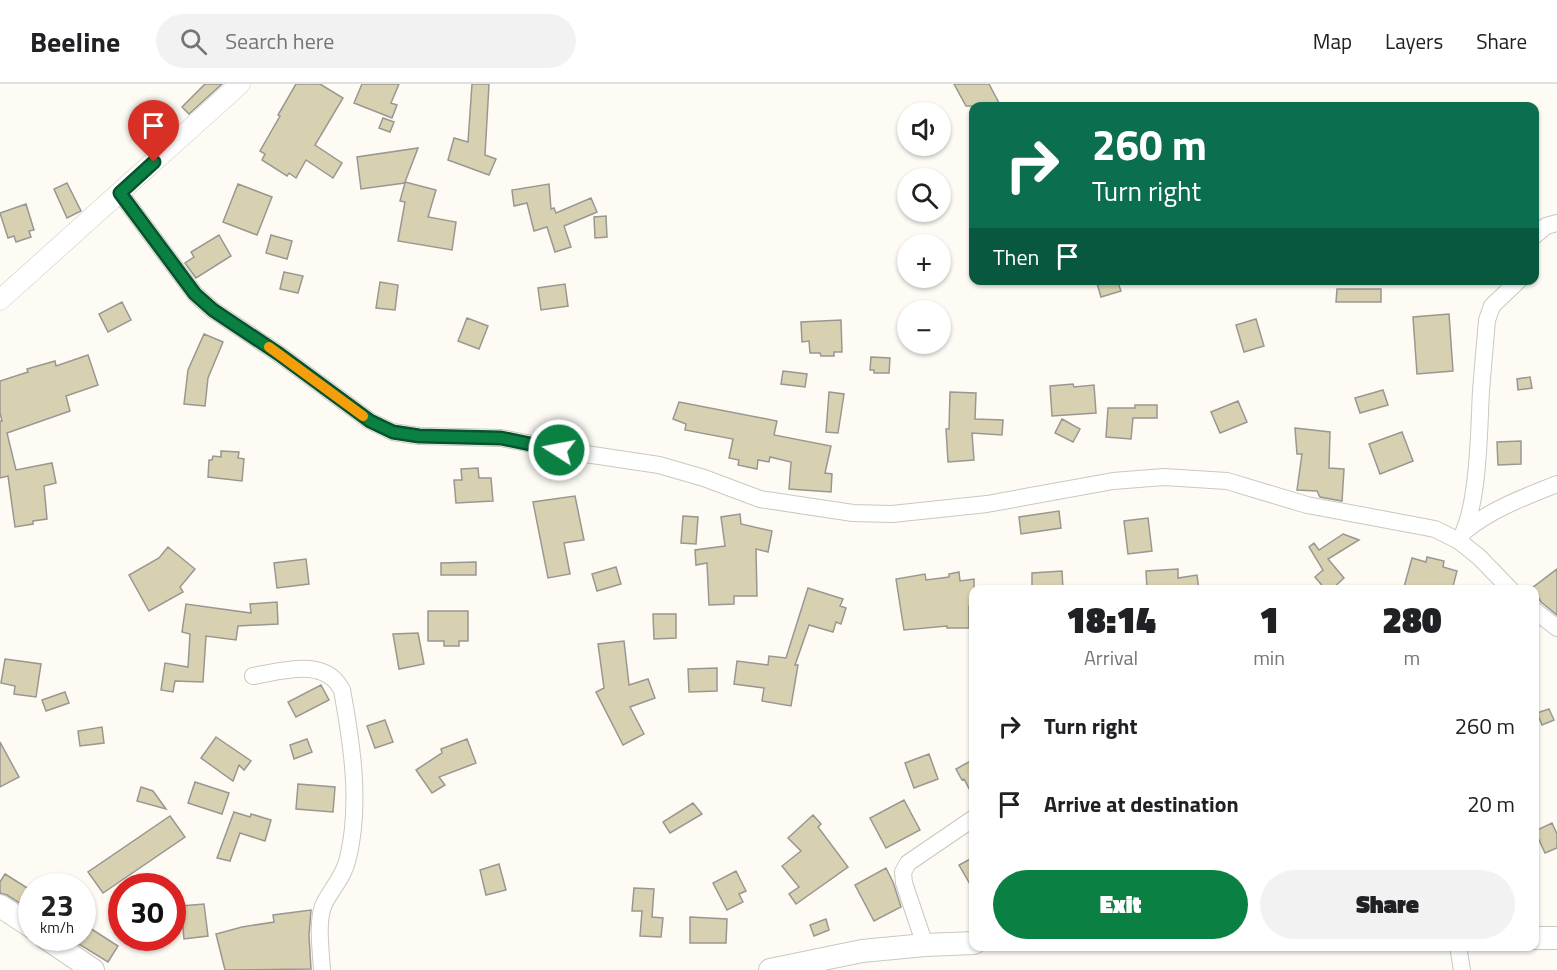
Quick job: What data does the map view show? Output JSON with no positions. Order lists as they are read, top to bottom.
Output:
{
  "page": {
    "header": "Beeline",
    "search": "Search here",
    "nav": ["Map", "Layers", "Share"],
    "map_buttons": ["+", "−"],
    "turn": ["260 m", "Turn right"],
    "then": "Then",
    "eta": [
      "18:14",
      "Arrival",
      "1",
      "min",
      "280",
      "m"
    ],
    "list": [
      {
        "name": "Turn right",
        "value": "260 m"
      },
      {
        "name": "Arrive at destination",
        "value": "20 m"
      }
    ],
    "buttons": ["Exit", "Share"],
    "speed": "23 km/h",
    "limit": "30"
  }
}
